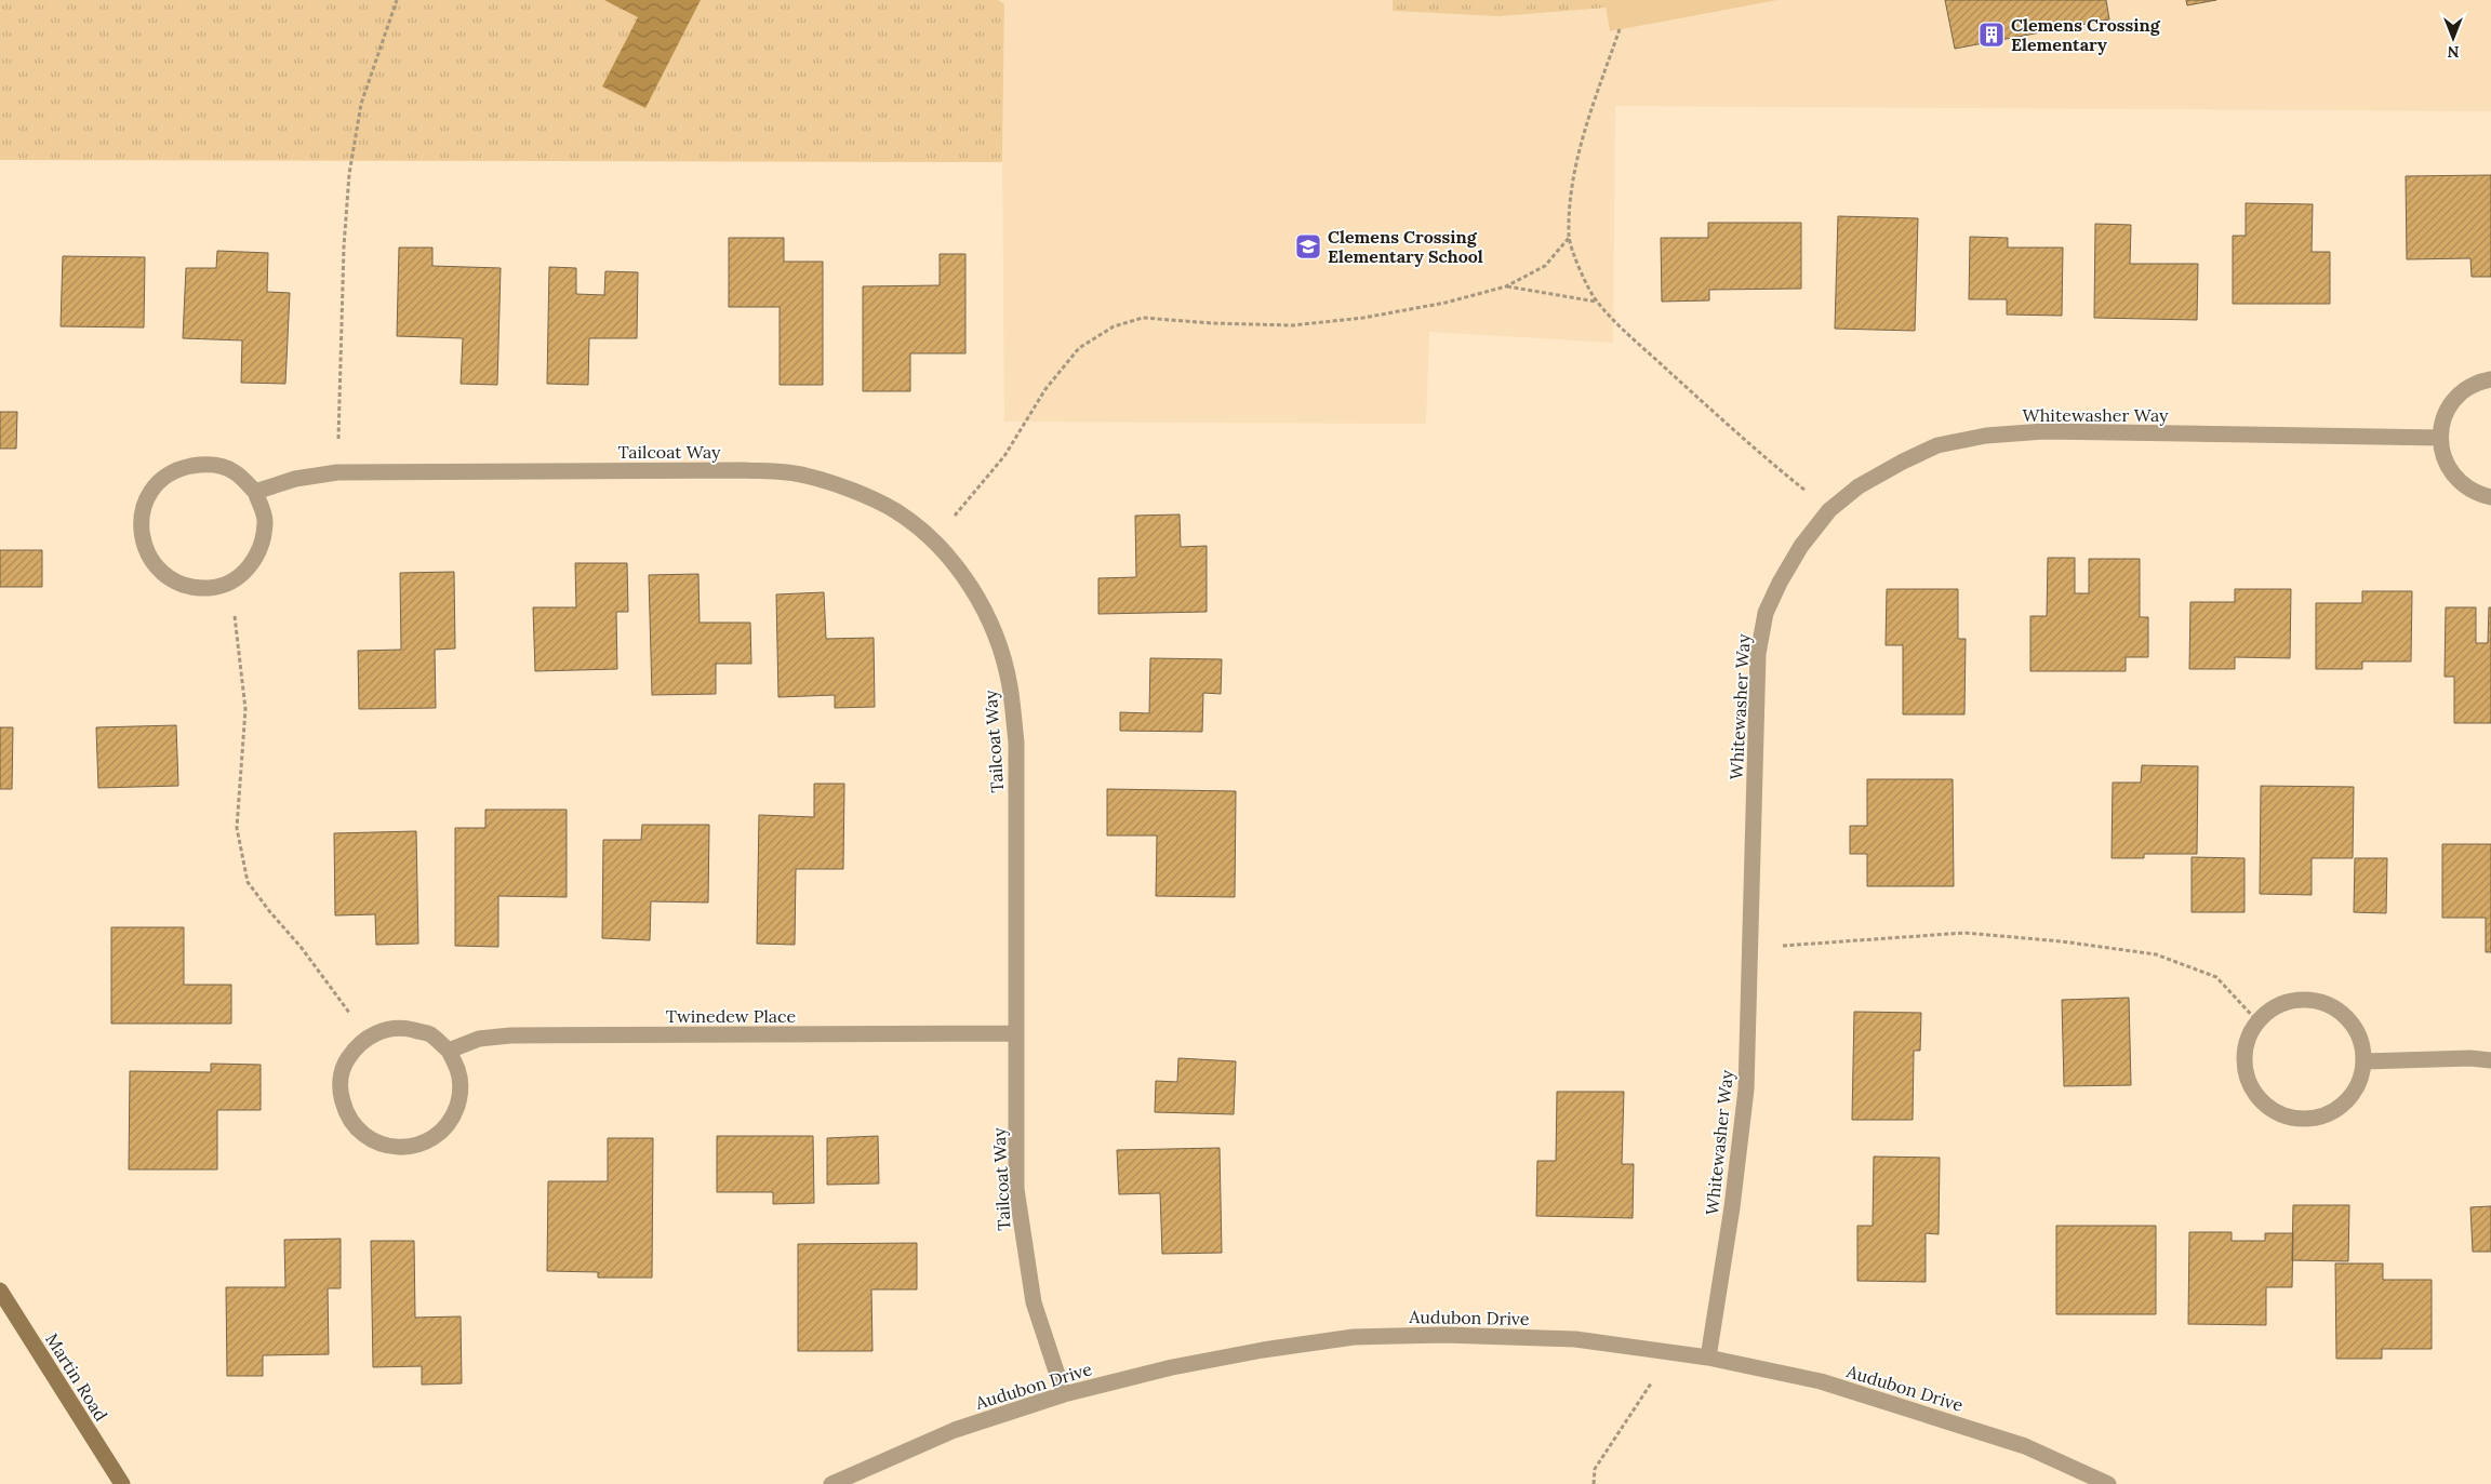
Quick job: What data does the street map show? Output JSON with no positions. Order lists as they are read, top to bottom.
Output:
{
  "streets": {
    "street": [
      "Whitewasher Way",
      "Tailcoat Way",
      "Twinedew Place",
      "Audubon Drive",
      "Martin Road"
    ]
  },
  "crossings": [
    ["Whitewasher Way", "Audubon Drive"],
    ["Tailcoat Way", "Twinedew Place"],
    ["Tailcoat Way", "Audubon Drive"]
  ],
  "places": {
    "building": ["Clemens Crossing Elementary"],
    "school or university": ["Clemens Crossing Elementary School"]
  },
  "north": "bottom"
}
